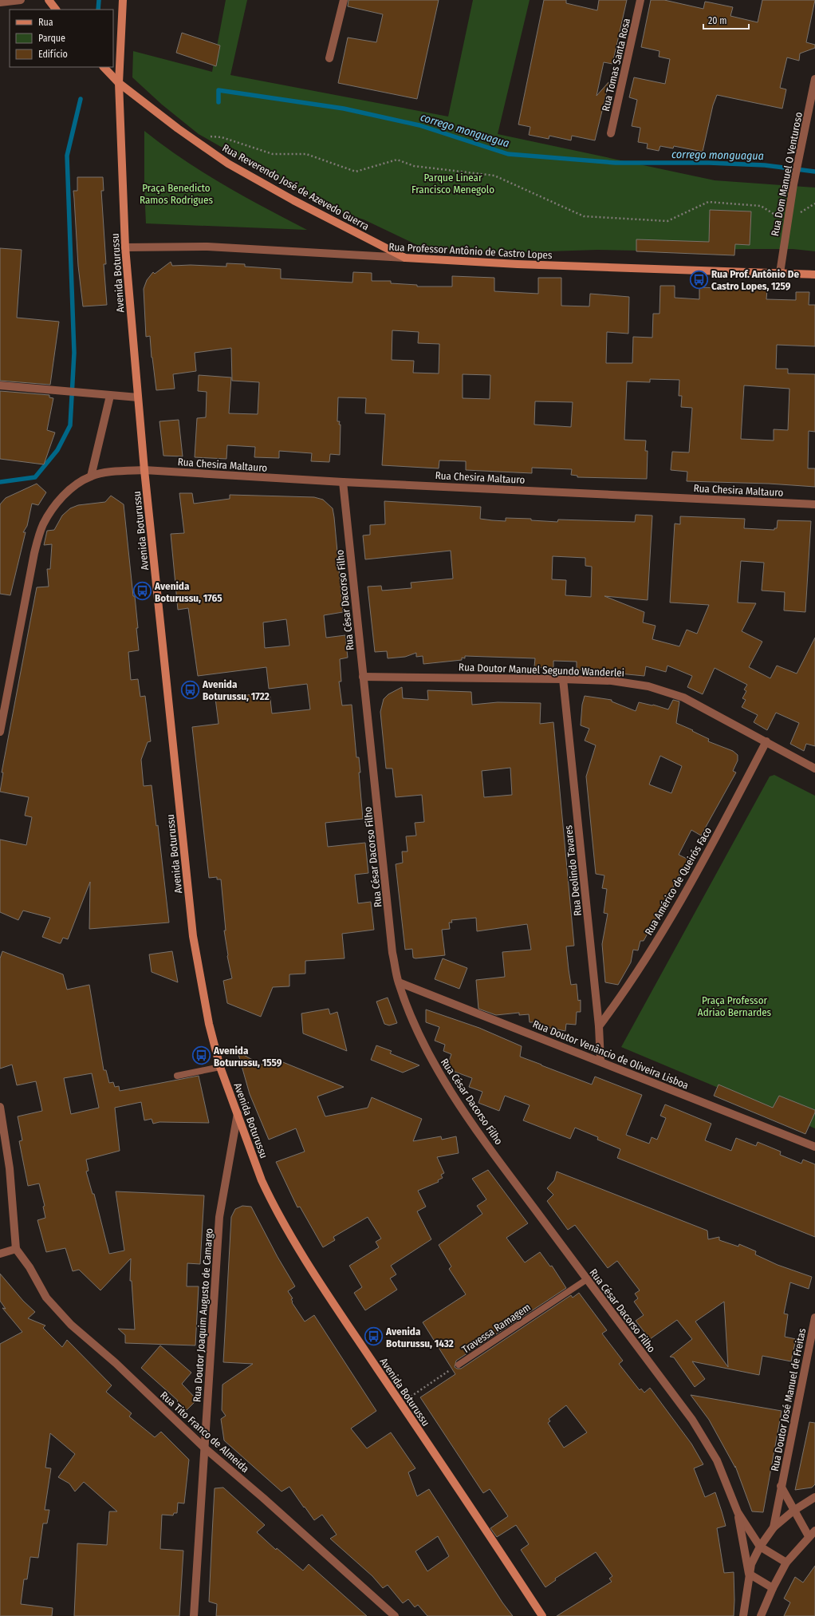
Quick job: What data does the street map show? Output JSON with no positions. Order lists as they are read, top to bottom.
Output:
{
  "streets": {
    "main road": ["Rua Reverendo José de Azevedo Guerra", "Rua Professor Antônio de Castro Lopes", "Avenida Boturussu"],
    "street": [
      "Rua Tomas Santa Rosa",
      "Rua Dom Manuel O Venturoso",
      "Rua Chesira Maltauro",
      "Rua César Dacorso Filho",
      "Rua Doutor Manuel Segundo Wanderlei",
      "Rua Deolindo Tavares",
      "Rua Américo de Queirós Faco",
      "Rua Doutor Venâncio de Oliveira Lisboa",
      "Rua Doutor Joaquim Augusto de Camargo",
      "Rua Doutor José Manuel de Freitas",
      "Rua Tito Franco de Almeida"
    ],
    "lane": ["Travessa Ramagem"]
  },
  "crossings": [
    ["Rua Dom Manuel O Venturoso", "Rua Professor Antônio de Castro Lopes"],
    ["Rua Reverendo José de Azevedo Guerra", "Rua Professor Antônio de Castro Lopes"],
    ["Rua Reverendo José de Azevedo Guerra", "Avenida Boturussu"],
    ["Rua Professor Antônio de Castro Lopes", "Avenida Boturussu"],
    ["Avenida Boturussu", "Rua Chesira Maltauro"],
    ["Avenida Boturussu", "Rua Doutor Joaquim Augusto de Camargo"],
    ["Avenida Boturussu", "Travessa Ramagem"],
    ["Rua Chesira Maltauro", "Rua César Dacorso Filho"],
    ["Rua César Dacorso Filho", "Rua Doutor Manuel Segundo Wanderlei"],
    ["Rua César Dacorso Filho", "Rua Doutor Venâncio de Oliveira Lisboa"],
    ["Rua César Dacorso Filho", "Travessa Ramagem"],
    ["Rua César Dacorso Filho", "Rua Doutor José Manuel de Freitas"],
    ["Rua Doutor Manuel Segundo Wanderlei", "Rua Deolindo Tavares"],
    ["Rua Doutor Manuel Segundo Wanderlei", "Rua Américo de Queirós Faco"],
    ["Rua Deolindo Tavares", "Rua Américo de Queirós Faco"],
    ["Rua Deolindo Tavares", "Rua Doutor Venâncio de Oliveira Lisboa"],
    ["Rua Doutor Joaquim Augusto de Camargo", "Rua Tito Franco de Almeida"]
  ],
  "water": ["corrego monguagua"],
  "parks": ["Parque Linear Francisco Menegolo", "Praça Benedicto Ramos Rodrigues", "Praça Professor Adriao Bernardes"],
  "places": {
    "bus stop": [
      "Rua Prof. Antônio De Castro Lopes, 1259",
      "Avenida Boturussu, 1765",
      "Avenida Boturussu, 1722",
      "Avenida Boturussu, 1559",
      "Avenida Boturussu, 1432"
    ]
  },
  "legend": ["Rua", "Parque", "Edifício"],
  "scale_bar": "20 m"
}
